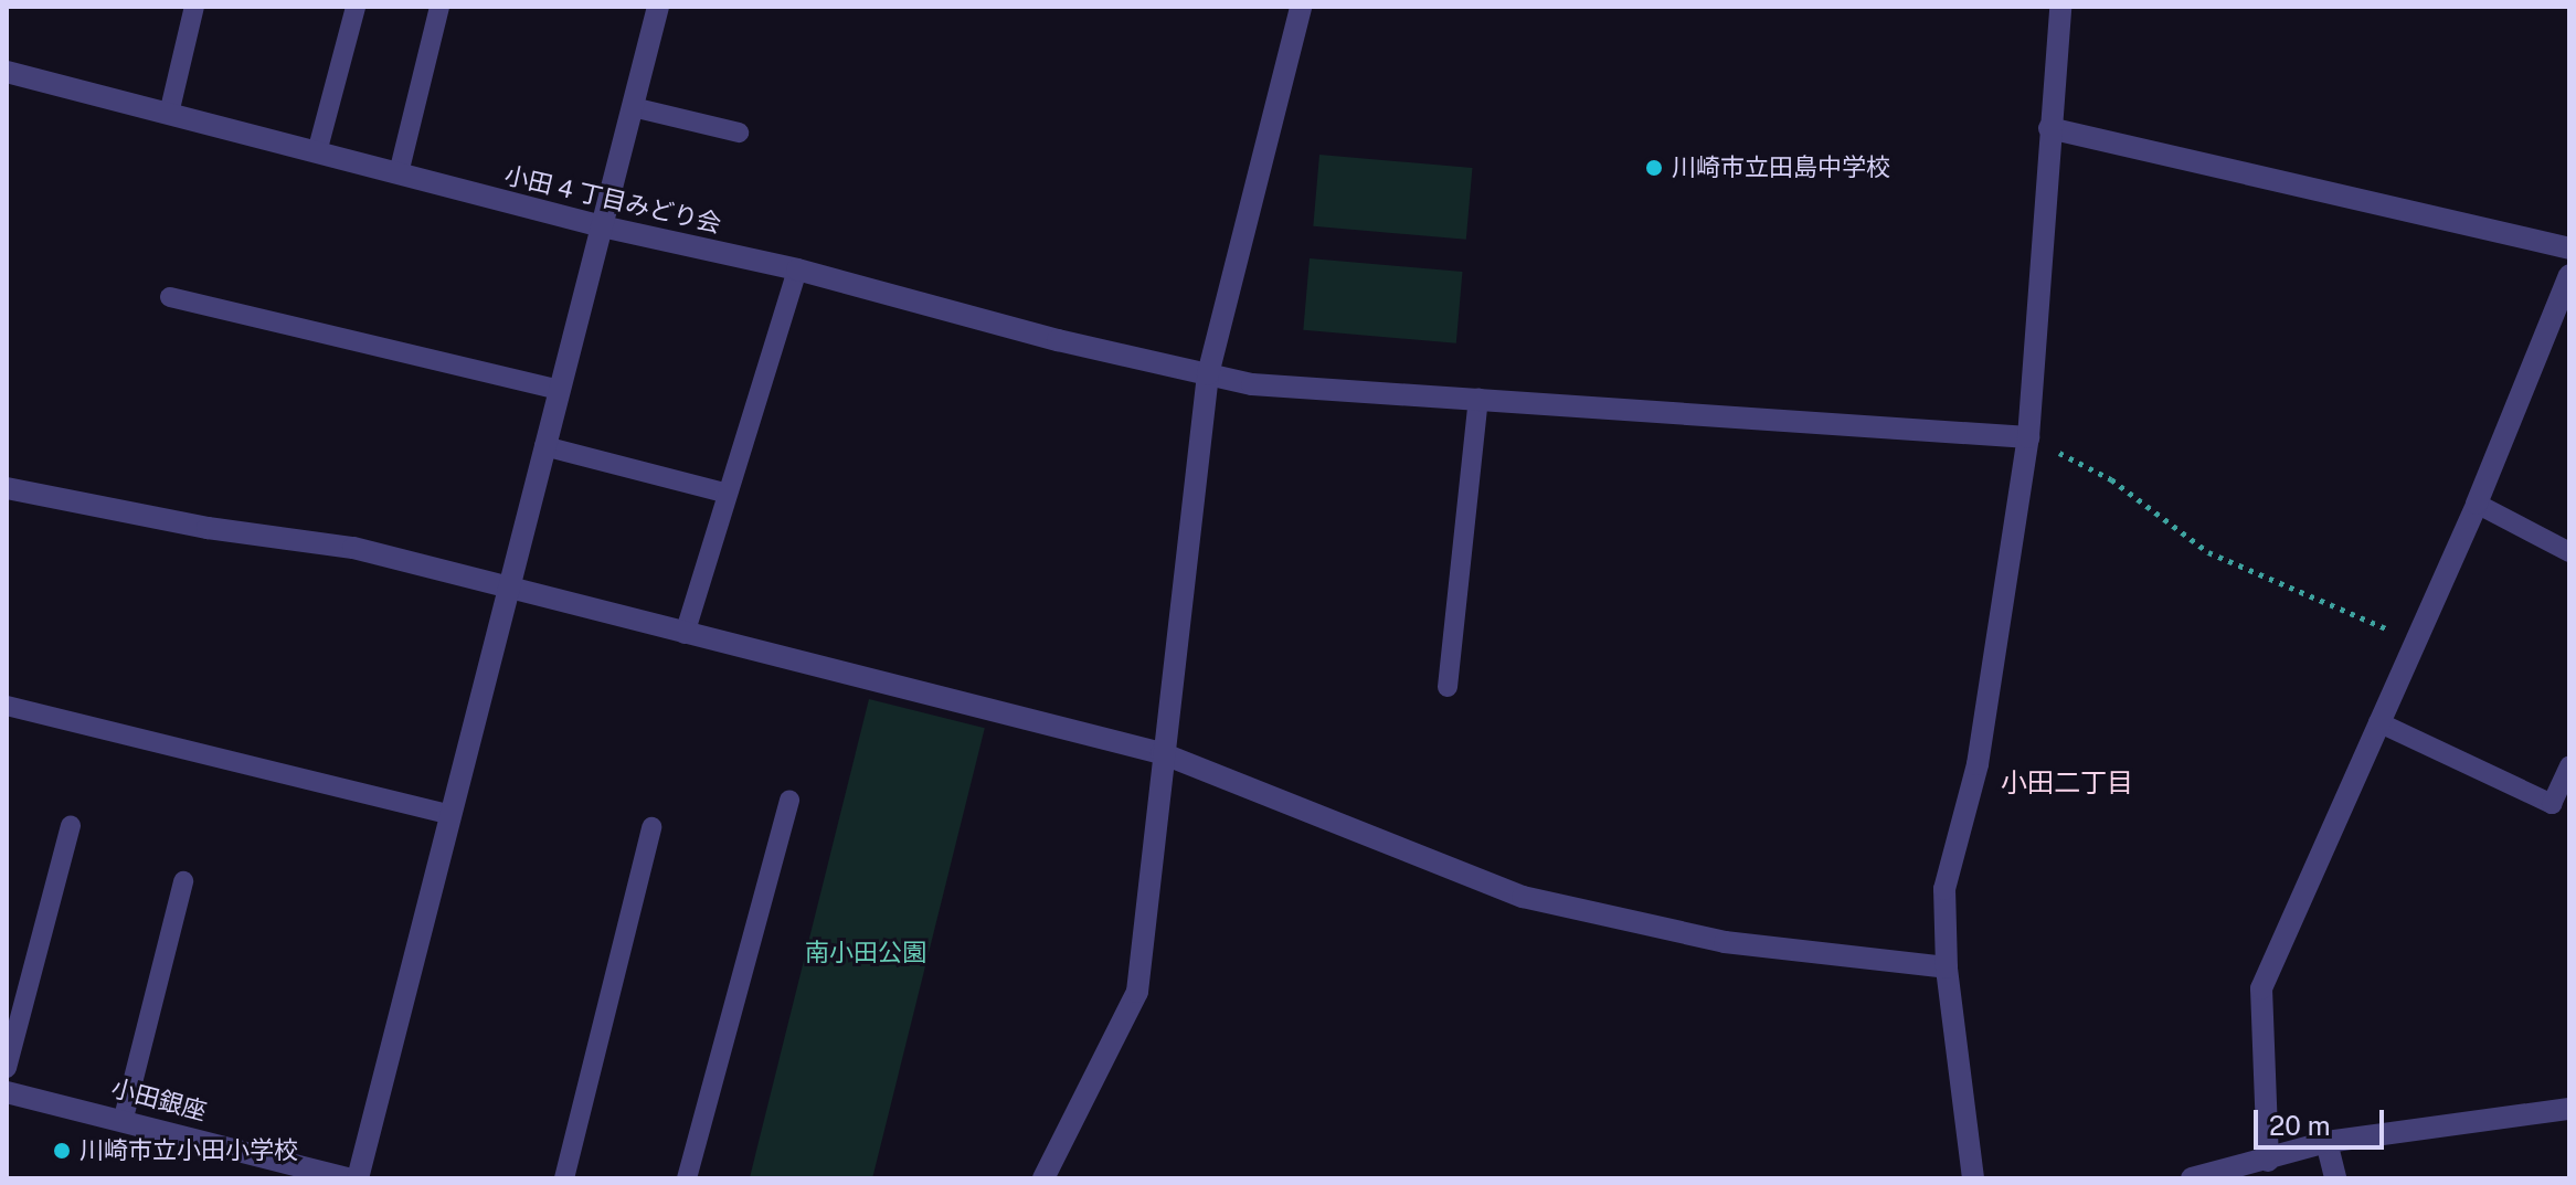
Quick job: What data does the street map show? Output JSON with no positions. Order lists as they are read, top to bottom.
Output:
{
  "streets": {
    "street": ["小田 4 丁目みどり会", "小田銀座"]
  },
  "districts": ["小田二丁目"],
  "parks": ["南小田公園"],
  "places": ["川崎市立田島中学校", "川崎市立小田小学校"],
  "scale_bar": "20 m"
}
